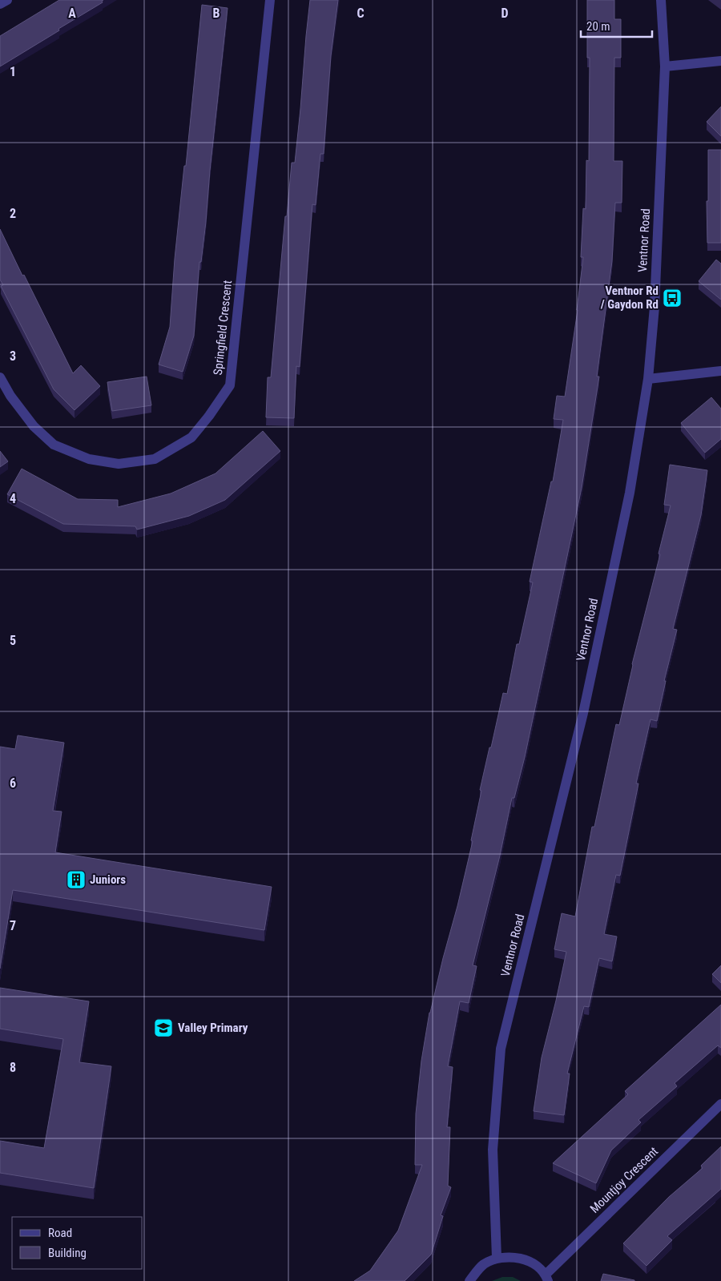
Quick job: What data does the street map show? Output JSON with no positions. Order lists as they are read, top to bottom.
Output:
{
  "streets": {
    "street": ["Ventnor Road", "Springfield Crescent", "Mountjoy Crescent"]
  },
  "places": {
    "bus stop": ["Ventnor Rd / Gaydon Rd"],
    "building": ["Juniors"],
    "school or university": ["Valley Primary"]
  },
  "legend": ["Road", "Building"],
  "scale_bar": "20 m",
  "grid": {
    "columns": [
      "A",
      "B",
      "C",
      "D"
    ],
    "rows": [
      "1",
      "2",
      "3",
      "4",
      "5",
      "6",
      "7",
      "8"
    ]
  }
}
